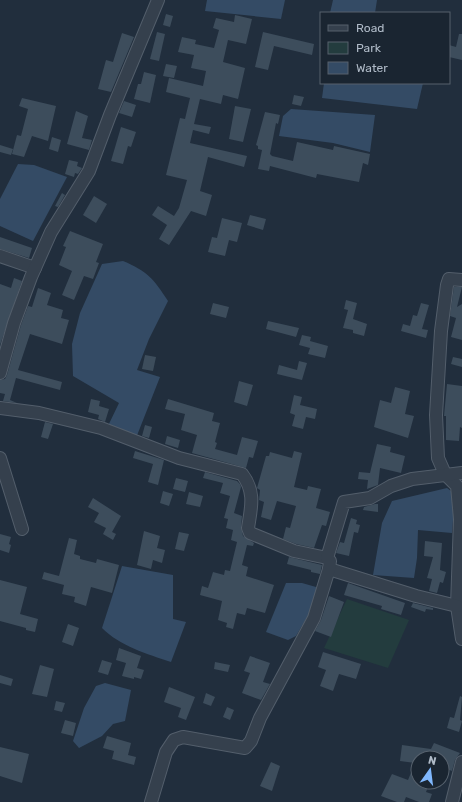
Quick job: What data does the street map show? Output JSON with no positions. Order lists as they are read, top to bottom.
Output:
{
  "legend": ["Road", "Park", "Water"],
  "north": "top"
}
